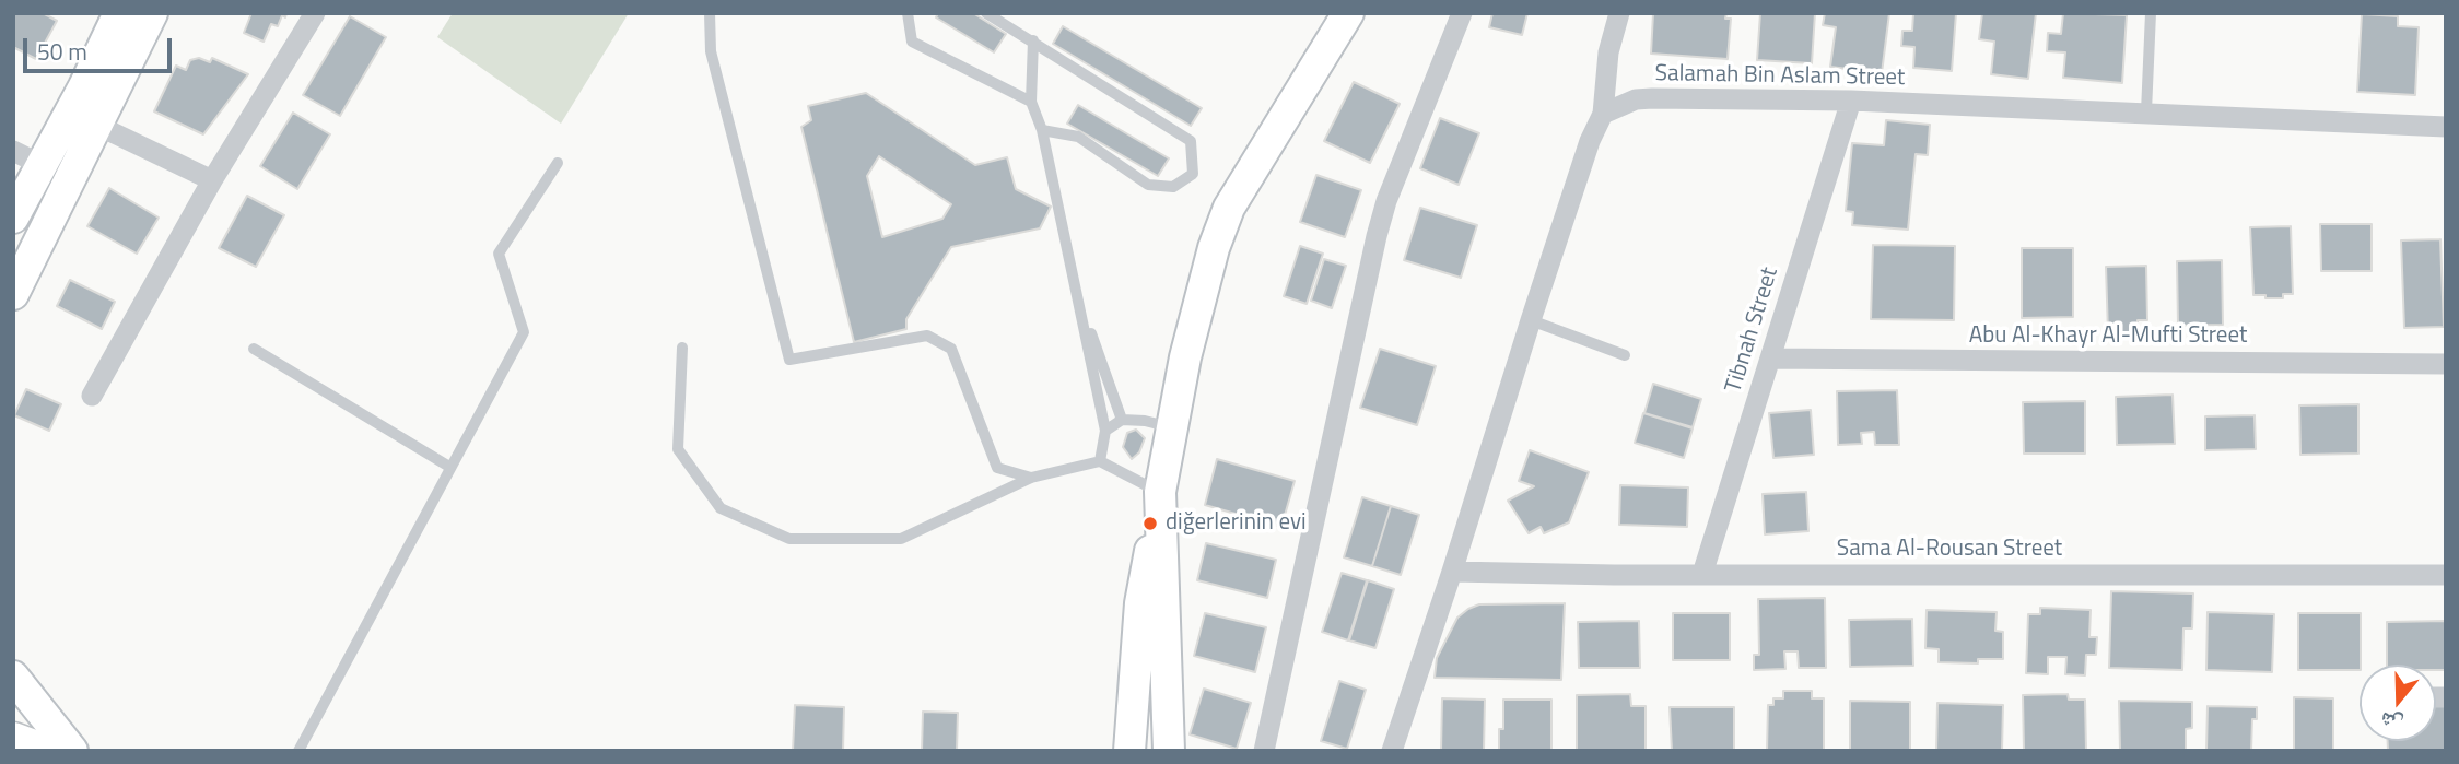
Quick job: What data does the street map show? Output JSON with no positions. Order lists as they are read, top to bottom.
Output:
{
  "streets": {
    "street": [
      "Salamah Bin Aslam Street",
      "Tibnah Street",
      "Abu Al-Khayr Al-Mufti Street",
      "Sama Al-Rousan Street"
    ]
  },
  "crossings": [
    ["Salamah Bin Aslam Street", "Tibnah Street"],
    ["Tibnah Street", "Abu Al-Khayr Al-Mufti Street"],
    ["Tibnah Street", "Sama Al-Rousan Street"]
  ],
  "places": ["diğerlerinin evi"],
  "scale_bar": "50 m",
  "north": "bottom"
}
